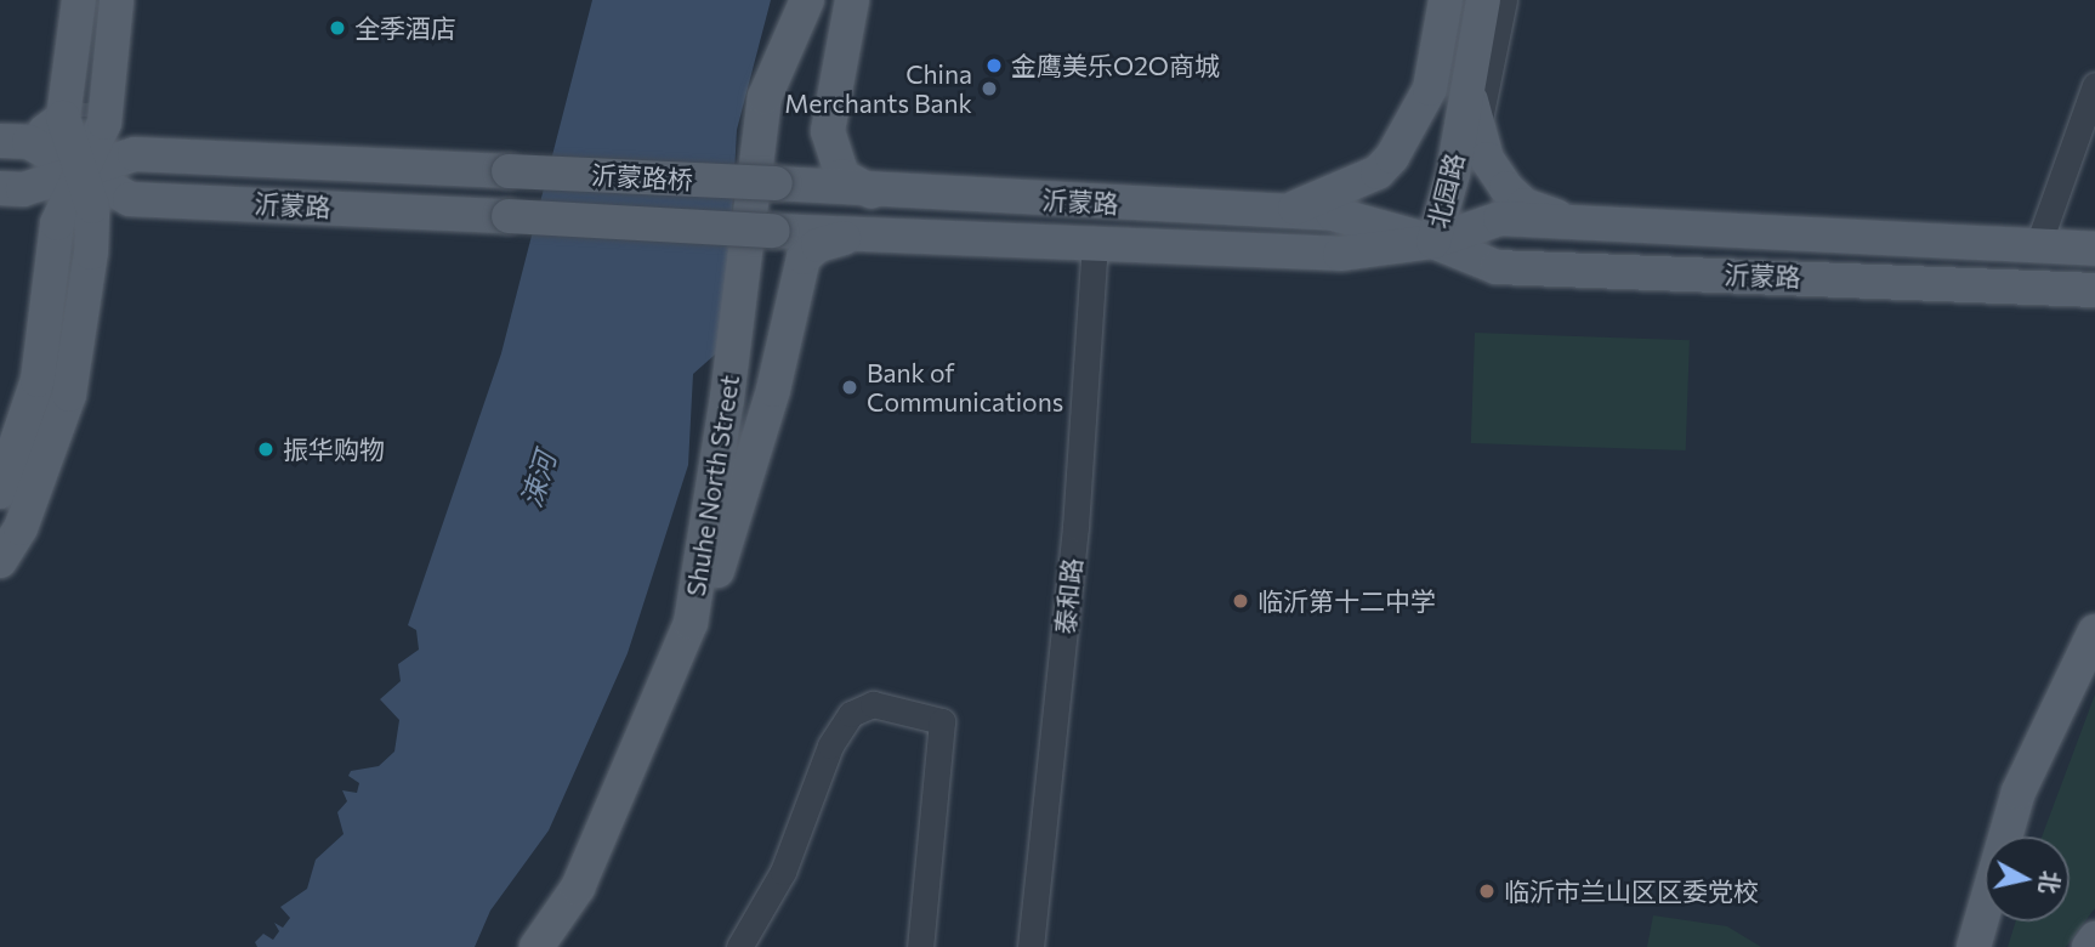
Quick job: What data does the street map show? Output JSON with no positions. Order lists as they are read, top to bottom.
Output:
{
  "streets": {
    "main road": [
      "沂蒙路桥",
      "北园路",
      "沂蒙路",
      "Shuhe North Street"
    ],
    "street": ["泰和路"]
  },
  "crossings": [
    ["沂蒙路桥", "沂蒙路"],
    ["北园路", "沂蒙路"],
    ["沂蒙路", "泰和路"]
  ],
  "water": ["涑河"],
  "places": [
    "全季酒店",
    "金鹰美乐O2O商城",
    "China Merchants Bank",
    "Bank of Communications",
    "振华购物",
    "临沂第十二中学",
    "临沂市兰山区区委党校"
  ],
  "north": "right"
}
